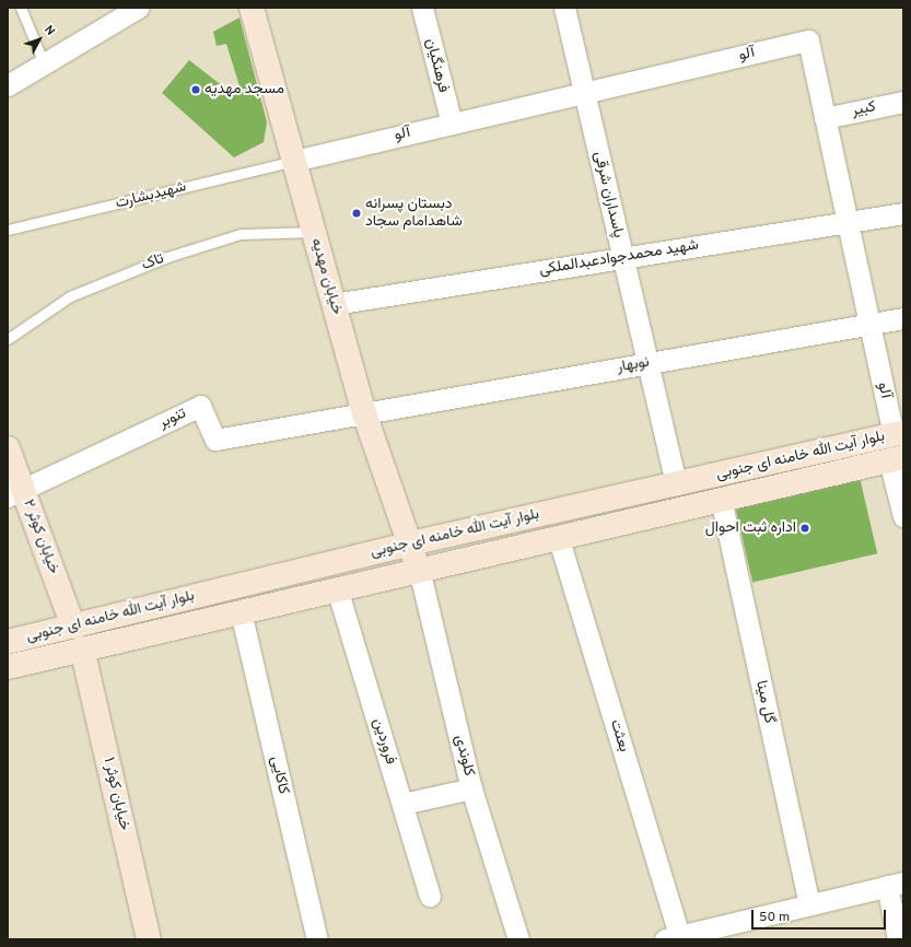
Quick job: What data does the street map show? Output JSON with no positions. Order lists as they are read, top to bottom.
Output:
{
  "streets": {
    "main road": [
      "خیابان مهدیه",
      "بلوار آیت الله خامنه ای جنوبی",
      "خیابان کوثر ۲",
      "خیابان کوثر ۱"
    ],
    "street": [
      "آلو",
      "فرهنگیان",
      "کبیر",
      "پاسداران شرقی",
      "شهید محمدجوادعبدالملکی",
      "نوبهار",
      "تنوبر",
      "گل مینا",
      "بعثت",
      "فروردین",
      "کلوندی",
      "کاکایی"
    ],
    "lane": ["شهیدبشارت", "تاک"]
  },
  "crossings": [
    ["آلو", "فرهنگیان"],
    ["آلو", "کبیر"],
    ["آلو", "پاسداران شرقی"],
    ["آلو", "شهیدبشارت"],
    ["آلو", "شهید محمدجوادعبدالملکی"],
    ["آلو", "خیابان مهدیه"],
    ["آلو", "نوبهار"],
    ["آلو", "بلوار آیت الله خامنه ای جنوبی"],
    ["پاسداران شرقی", "شهید محمدجوادعبدالملکی"],
    ["پاسداران شرقی", "نوبهار"],
    ["پاسداران شرقی", "بلوار آیت الله خامنه ای جنوبی"],
    ["شهیدبشارت", "خیابان مهدیه"],
    ["شهید محمدجوادعبدالملکی", "خیابان مهدیه"],
    ["تاک", "خیابان مهدیه"],
    ["خیابان مهدیه", "نوبهار"],
    ["خیابان مهدیه", "تنوبر"],
    ["خیابان مهدیه", "بلوار آیت الله خامنه ای جنوبی"],
    ["خیابان مهدیه", "کلوندی"],
    ["نوبهار", "تنوبر"],
    ["تنوبر", "خیابان کوثر ۲"],
    ["بلوار آیت الله خامنه ای جنوبی", "خیابان کوثر ۲"],
    ["بلوار آیت الله خامنه ای جنوبی", "گل مینا"],
    ["بلوار آیت الله خامنه ای جنوبی", "بعثت"],
    ["بلوار آیت الله خامنه ای جنوبی", "فروردین"],
    ["بلوار آیت الله خامنه ای جنوبی", "کلوندی"],
    ["بلوار آیت الله خامنه ای جنوبی", "کاکایی"],
    ["بلوار آیت الله خامنه ای جنوبی", "خیابان کوثر ۱"]
  ],
  "places": ["مسجد مهدیه", "دبستان پسرانه شاهدامام سجاد", "اداره ثبت احوال"],
  "scale_bar": "50 m",
  "north": "top right"
}
